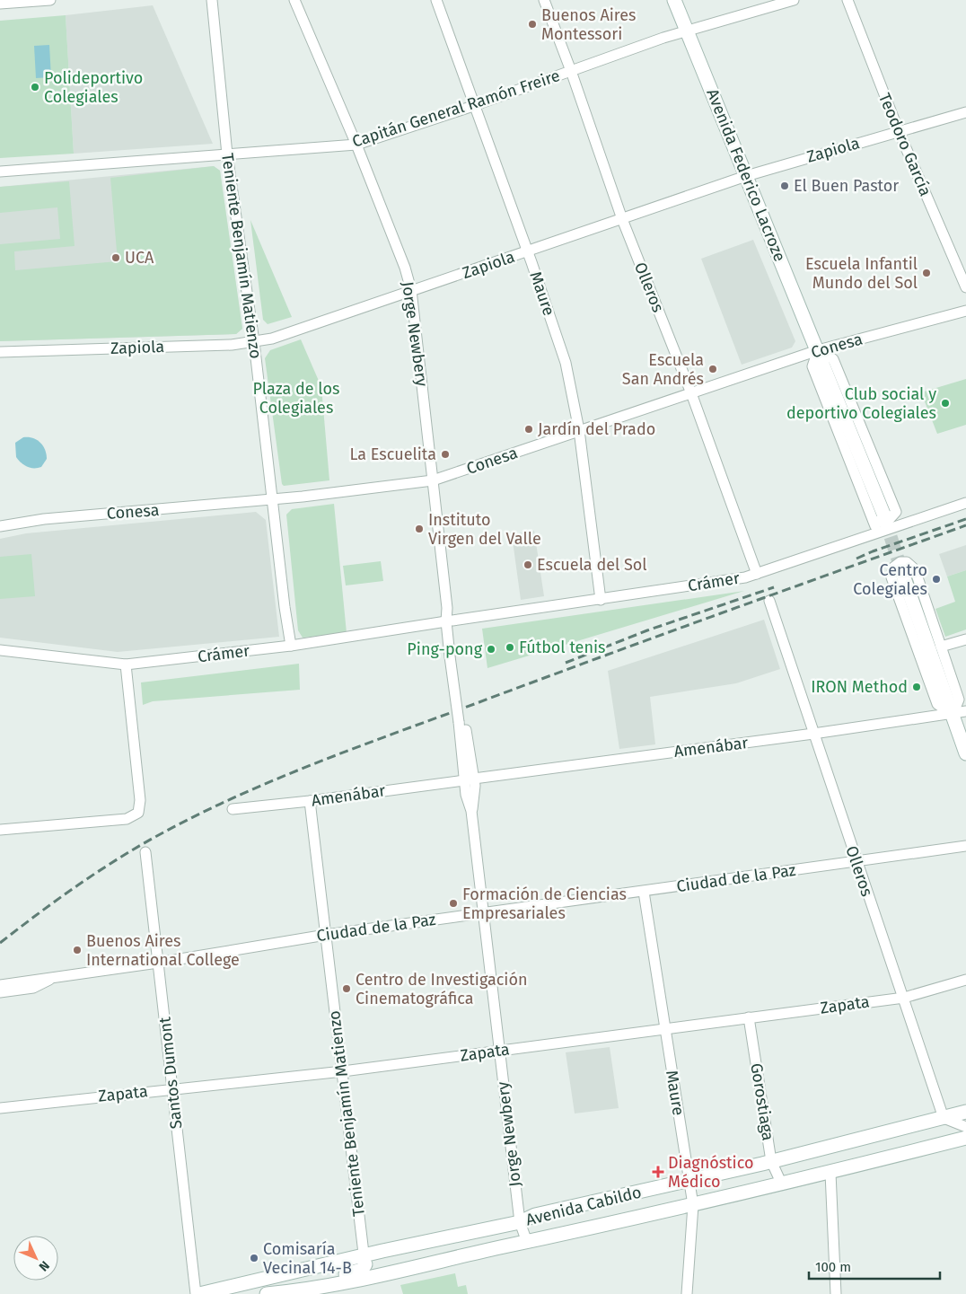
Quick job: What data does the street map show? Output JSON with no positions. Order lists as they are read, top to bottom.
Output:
{
  "streets": {
    "main road": ["Avenida Federico Lacroze", "Avenida Cabildo"],
    "street": [
      "Capitán General Ramón Freire",
      "Teodoro García",
      "Zapiola",
      "Teniente Benjamín Matienzo",
      "Olleros",
      "Maure",
      "Jorge Newbery",
      "Conesa",
      "Crámer",
      "Amenábar",
      "Ciudad de la Paz",
      "Zapata",
      "Santos Dumont",
      "Gorostiaga"
    ]
  },
  "crossings": [
    ["Capitán General Ramón Freire", "Avenida Federico Lacroze"],
    ["Capitán General Ramón Freire", "Teniente Benjamín Matienzo"],
    ["Capitán General Ramón Freire", "Olleros"],
    ["Capitán General Ramón Freire", "Maure"],
    ["Capitán General Ramón Freire", "Jorge Newbery"],
    ["Teodoro García", "Zapiola"],
    ["Zapiola", "Avenida Federico Lacroze"],
    ["Zapiola", "Teniente Benjamín Matienzo"],
    ["Zapiola", "Olleros"],
    ["Zapiola", "Maure"],
    ["Zapiola", "Jorge Newbery"],
    ["Avenida Federico Lacroze", "Conesa"],
    ["Avenida Federico Lacroze", "Crámer"],
    ["Teniente Benjamín Matienzo", "Conesa"],
    ["Teniente Benjamín Matienzo", "Crámer"],
    ["Teniente Benjamín Matienzo", "Amenábar"],
    ["Teniente Benjamín Matienzo", "Ciudad de la Paz"],
    ["Teniente Benjamín Matienzo", "Zapata"],
    ["Teniente Benjamín Matienzo", "Avenida Cabildo"],
    ["Olleros", "Conesa"],
    ["Olleros", "Crámer"],
    ["Olleros", "Amenábar"],
    ["Olleros", "Ciudad de la Paz"],
    ["Olleros", "Zapata"],
    ["Olleros", "Avenida Cabildo"],
    ["Maure", "Conesa"],
    ["Maure", "Crámer"],
    ["Maure", "Ciudad de la Paz"],
    ["Maure", "Zapata"],
    ["Maure", "Avenida Cabildo"],
    ["Jorge Newbery", "Conesa"],
    ["Jorge Newbery", "Crámer"],
    ["Jorge Newbery", "Amenábar"],
    ["Jorge Newbery", "Ciudad de la Paz"],
    ["Jorge Newbery", "Zapata"],
    ["Jorge Newbery", "Avenida Cabildo"],
    ["Ciudad de la Paz", "Santos Dumont"],
    ["Zapata", "Santos Dumont"],
    ["Zapata", "Gorostiaga"],
    ["Gorostiaga", "Avenida Cabildo"]
  ],
  "parks": ["Plaza de los Colegiales"],
  "places": {
    "other": [
      "Buenos Aires Montessori",
      "Polideportivo Colegiales",
      "El Buen Pastor",
      "UCA",
      "Escuela Infantil Mundo del Sol",
      "Escuela San Andrés",
      "Club social y deportivo Colegiales",
      "Jardín del Prado",
      "La Escuelita",
      "Instituto Virgen del Valle",
      "Escuela del Sol",
      "Centro Colegiales",
      "Fútbol tenis",
      "Ping-pong",
      "IRON Method",
      "Formación de Ciencias Empresariales",
      "Buenos Aires International College",
      "Centro de Investigación Cinematográfica",
      "Comisaría Vecinal 14-B"
    ],
    "health": ["Diagnóstico Médico"]
  },
  "scale_bar": "100 m",
  "north": "bottom right"
}
